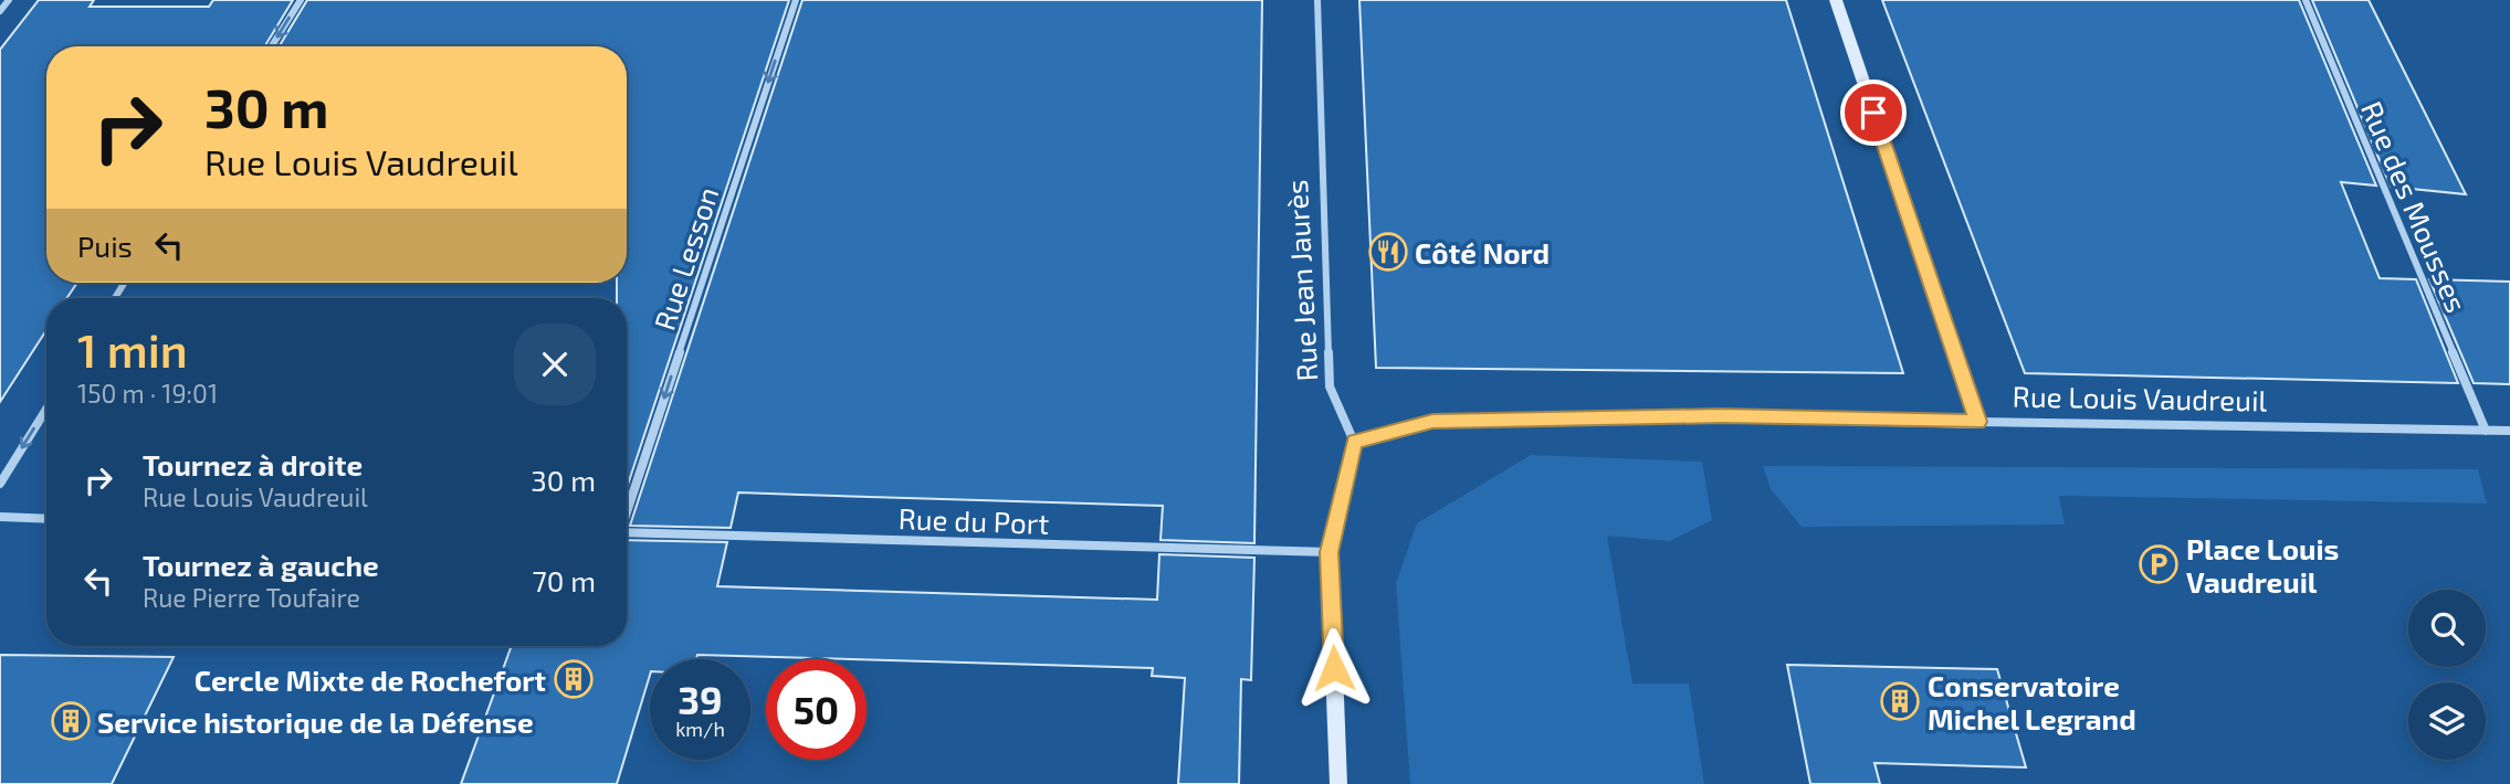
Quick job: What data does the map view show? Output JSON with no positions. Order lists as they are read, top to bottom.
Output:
{
  "streets": {
    "main road": ["Rue Louis Vaudreuil"],
    "street": [
      "Rue des Mousses",
      "Rue Lesson",
      "Rue Jean Jaurès",
      "Rue du Port"
    ]
  },
  "crossings": [
    ["Rue des Mousses", "Rue Louis Vaudreuil"],
    ["Rue Jean Jaurès", "Rue Louis Vaudreuil"]
  ],
  "one_way": ["Rue Lesson"],
  "places": {
    "restaurant": ["Côté Nord"],
    "parking": ["Place Louis Vaudreuil"],
    "building": ["Cercle Mixte de Rochefort", "Conservatoire Michel Legrand", "Service historique de la Défense"]
  },
  "page": {
    "turn": ["30 m", "Rue Louis Vaudreuil"],
    "then": "Puis",
    "heading": ["1 min", "150 m · 19:01"],
    "list": [
      {
        "name": "Tournez à droite",
        "note": "Rue Louis Vaudreuil",
        "value": "30 m"
      },
      {
        "name": "Tournez à gauche",
        "note": "Rue Pierre Toufaire",
        "value": "70 m"
      }
    ],
    "speed": "39 km/h",
    "limit": "50"
  }
}
